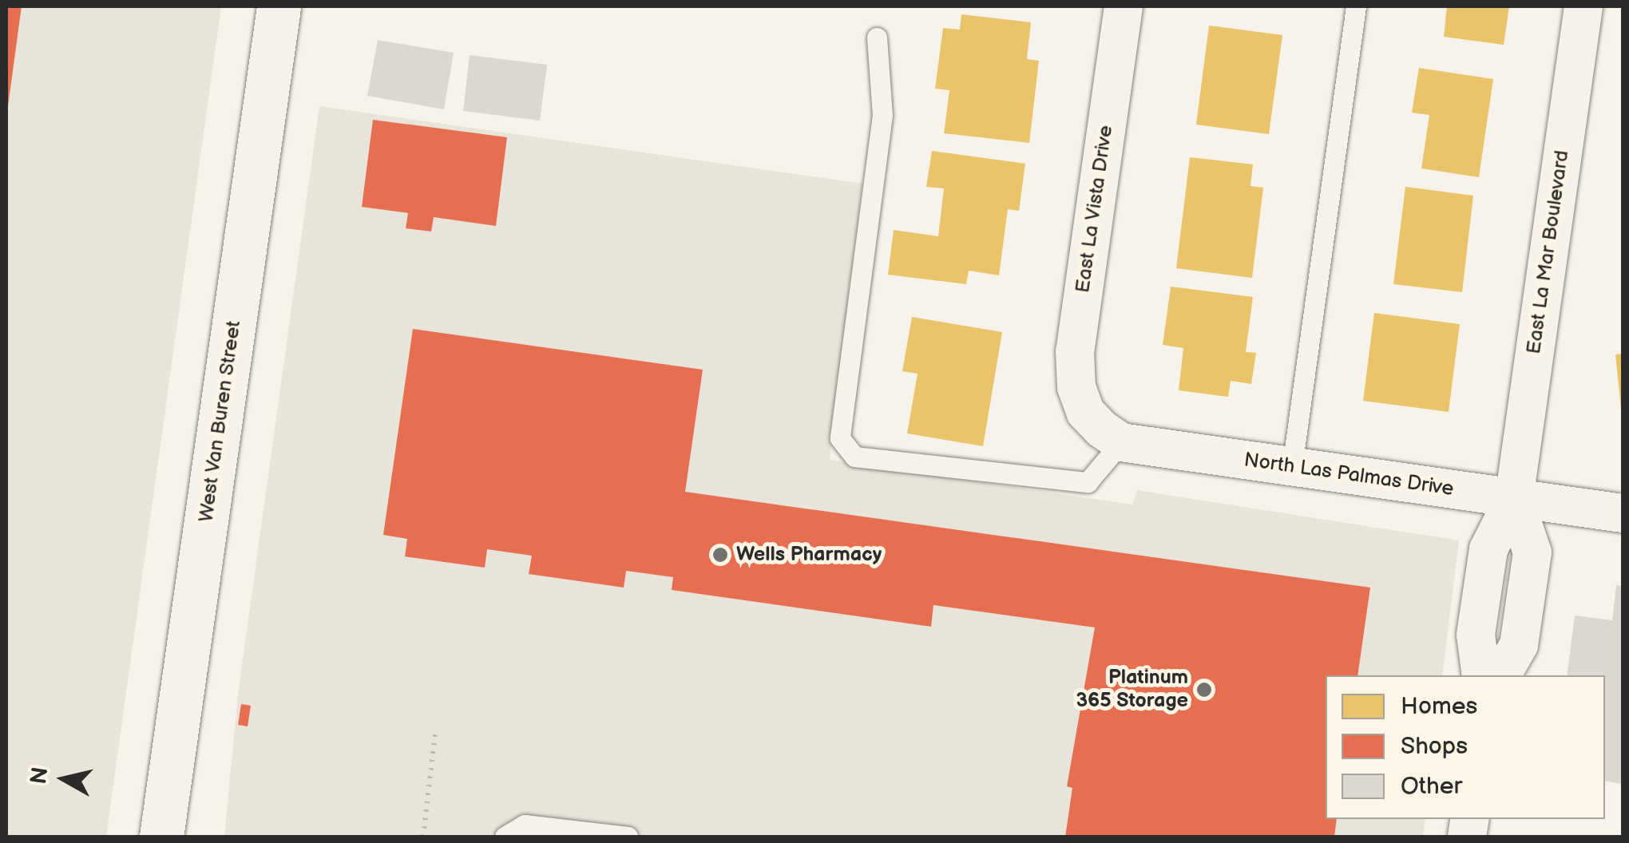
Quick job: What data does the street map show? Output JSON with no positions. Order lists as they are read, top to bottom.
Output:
{
  "streets": {
    "main road": ["West Van Buren Street"],
    "street": ["East La Vista Drive", "East La Mar Boulevard", "North Las Palmas Drive"]
  },
  "crossings": [
    ["East La Vista Drive", "North Las Palmas Drive"],
    ["East La Mar Boulevard", "North Las Palmas Drive"]
  ],
  "places": ["Wells Pharmacy", "Platinum 365 Storage"],
  "legend": ["Homes", "Shops", "Other"],
  "north": "left"
}
